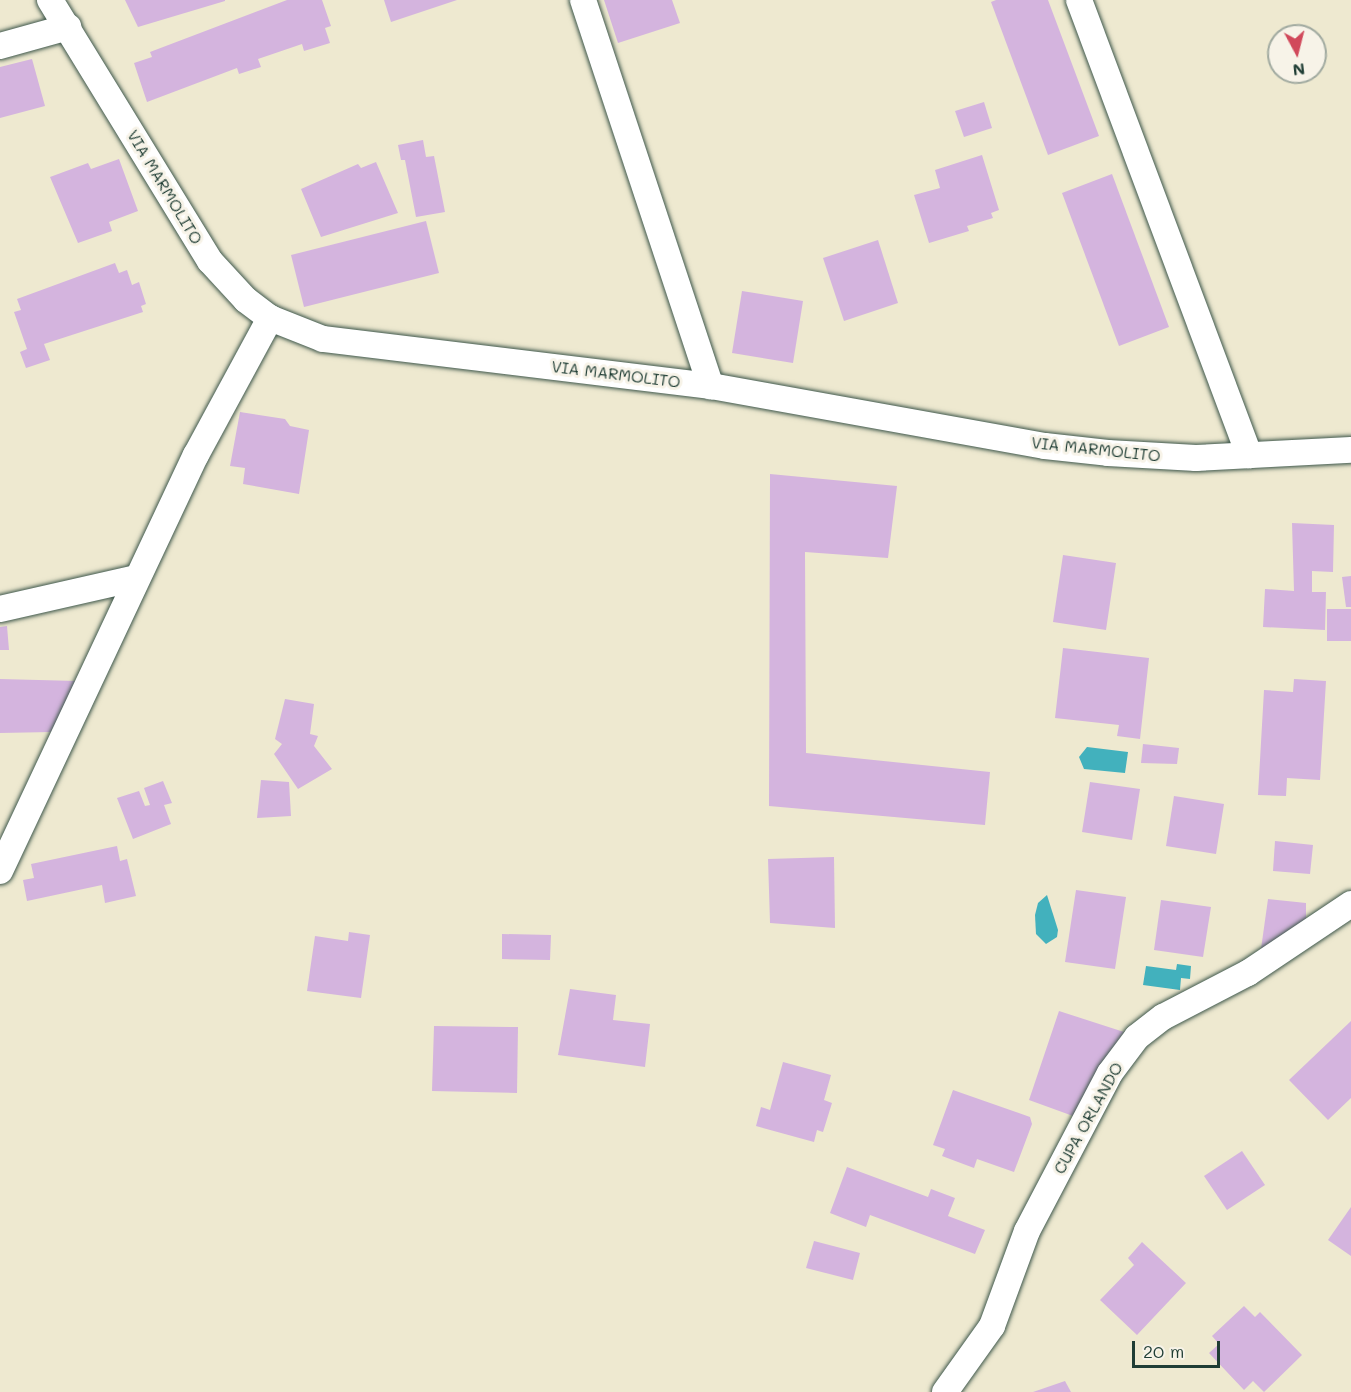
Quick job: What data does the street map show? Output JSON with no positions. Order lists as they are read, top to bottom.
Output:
{
  "streets": {
    "street": ["VIA MARMOLITO", "CUPA ORLANDO"]
  },
  "scale_bar": "20 m",
  "north": "bottom"
}
